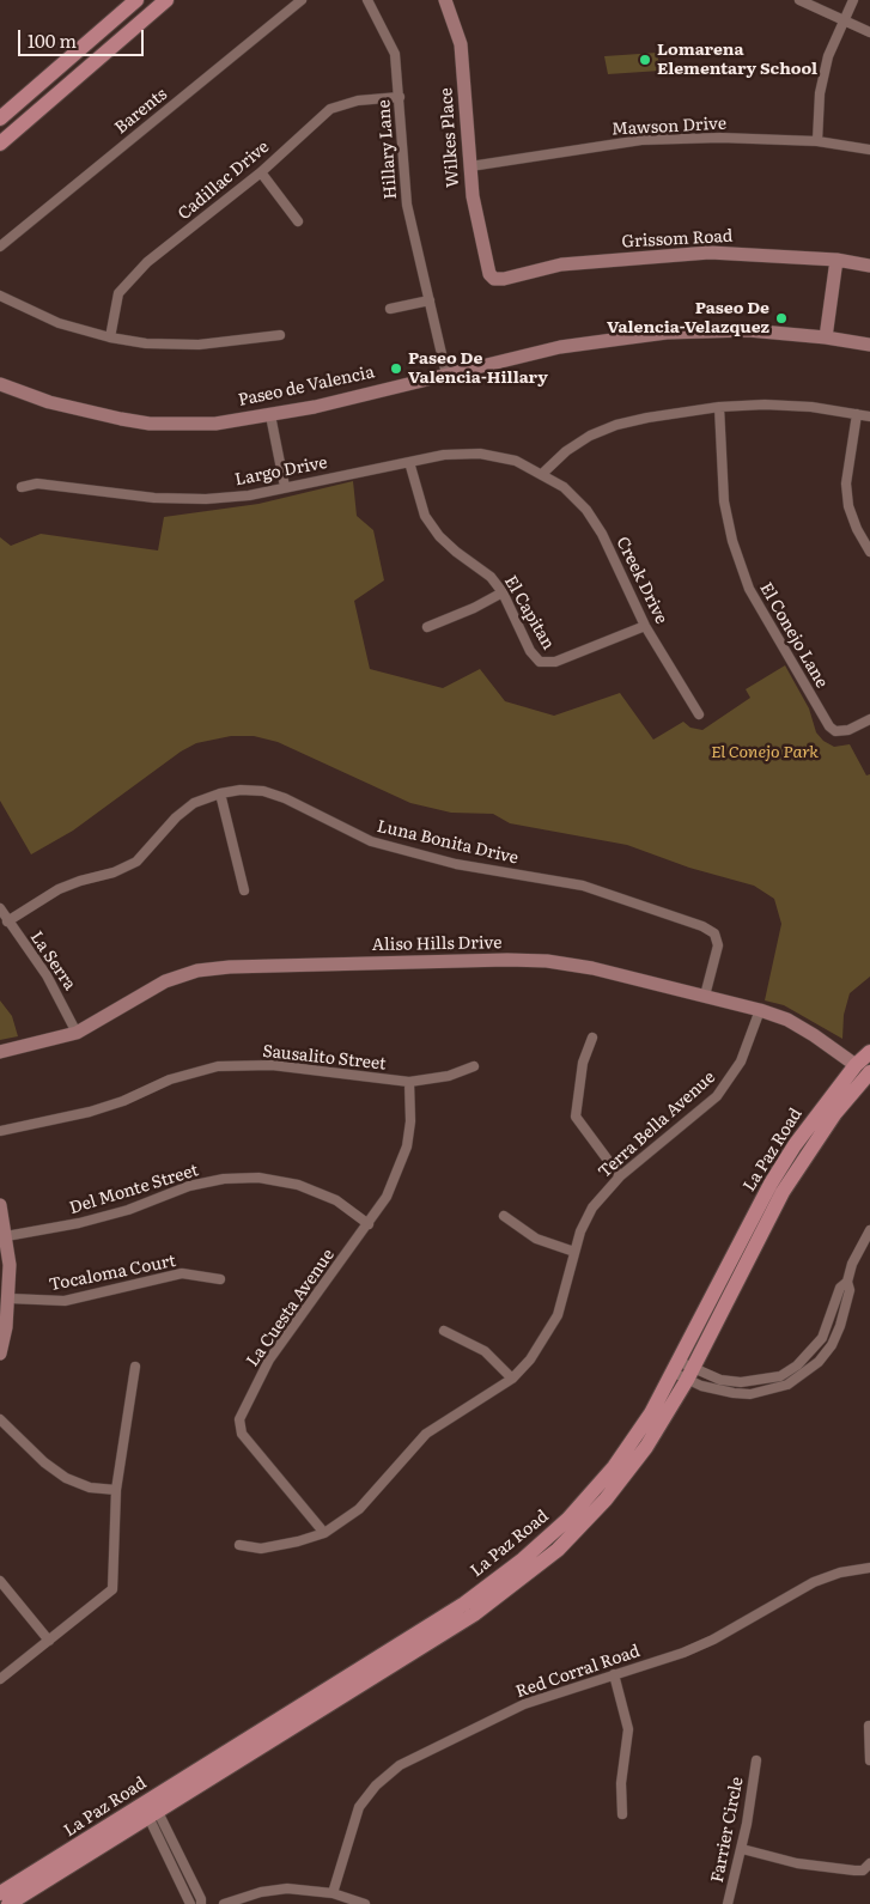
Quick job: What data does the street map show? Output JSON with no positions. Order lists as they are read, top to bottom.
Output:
{
  "streets": {
    "main road": ["La Paz Road"],
    "street": [
      "Barents",
      "Mawson Drive",
      "Wilkes Place",
      "Hillary Lane",
      "Cadillac Drive",
      "Grissom Road",
      "Paseo de Valencia",
      "Largo Drive",
      "Creek Drive",
      "El Capitan",
      "El Conejo Lane",
      "Luna Bonita Drive",
      "Aliso Hills Drive",
      "La Serra",
      "Sausalito Street",
      "Terra Bella Avenue",
      "Del Monte Street",
      "Tocaloma Court",
      "La Cuesta Avenue",
      "Red Corral Road",
      "Farrier Circle"
    ]
  },
  "crossings": [
    ["Mawson Drive", "Wilkes Place"],
    ["Wilkes Place", "Grissom Road"],
    ["Hillary Lane", "Cadillac Drive"],
    ["Hillary Lane", "Paseo de Valencia"],
    ["Largo Drive", "Creek Drive"],
    ["Largo Drive", "El Capitan"],
    ["Creek Drive", "El Capitan"],
    ["Luna Bonita Drive", "Aliso Hills Drive"],
    ["Luna Bonita Drive", "La Serra"],
    ["Aliso Hills Drive", "La Serra"],
    ["Aliso Hills Drive", "Terra Bella Avenue"],
    ["Aliso Hills Drive", "La Paz Road"],
    ["Sausalito Street", "La Cuesta Avenue"],
    ["Terra Bella Avenue", "La Cuesta Avenue"],
    ["Del Monte Street", "La Cuesta Avenue"]
  ],
  "parks": ["El Conejo Park"],
  "places": ["Lomarena Elementary School", "Paseo De Valencia-Velazquez", "Paseo De Valencia-Hillary"],
  "scale_bar": "100 m"
}
